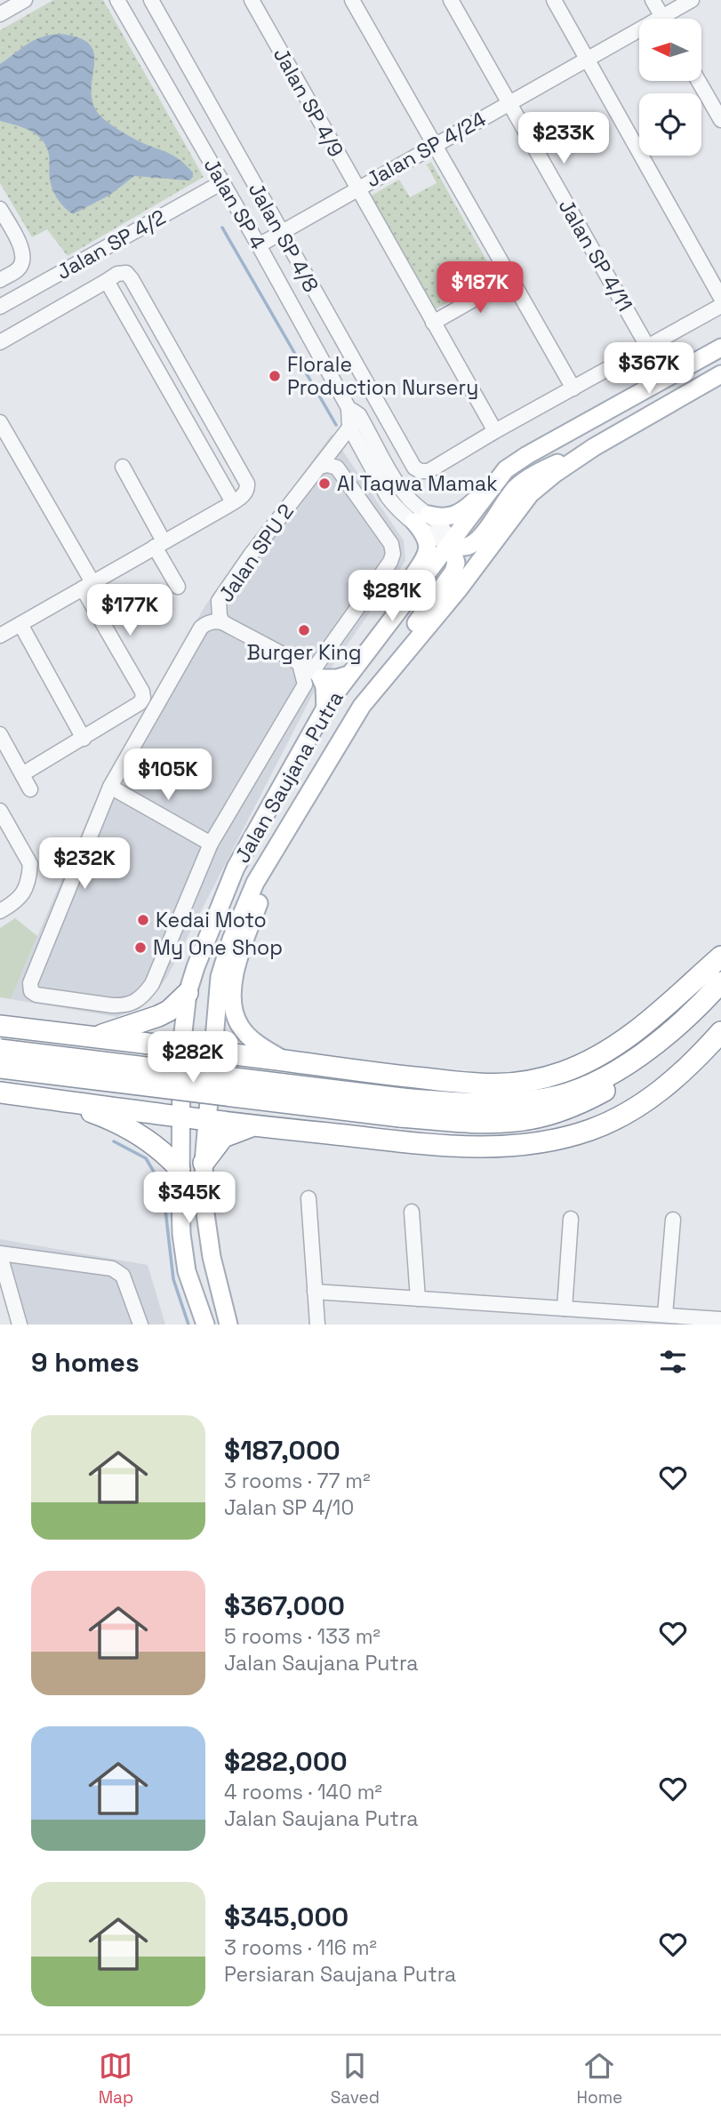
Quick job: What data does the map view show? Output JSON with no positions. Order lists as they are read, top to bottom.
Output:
{
  "streets": {
    "main road": ["Jalan Saujana Putra"],
    "street": [
      "Jalan SP 4/9",
      "Jalan SP 4/24",
      "Jalan SP 4",
      "Jalan SP 4/8",
      "Jalan SP 4/2",
      "Jalan SP 4/11",
      "Jalan SPU 2"
    ]
  },
  "crossings": [
    ["Jalan SP 4/9", "Jalan SP 4/24"],
    ["Jalan SP 4/9", "Jalan SP 4/8"],
    ["Jalan SP 4/24", "Jalan SP 4"],
    ["Jalan SP 4/24", "Jalan SP 4/8"],
    ["Jalan SP 4/24", "Jalan SP 4/11"],
    ["Jalan SP 4", "Jalan SP 4/2"],
    ["Jalan SP 4", "Jalan SPU 2"],
    ["Jalan SP 4", "Jalan Saujana Putra"]
  ],
  "places": [
    "Florale Production Nursery",
    "Al Taqwa Mamak",
    "Burger King",
    "Kedai Moto",
    "My One Shop"
  ],
  "north": "left",
  "page": {
    "price": [
      "$233K",
      "$187K",
      "$367K",
      "$281K",
      "$177K",
      "$105K",
      "$232K",
      "$282K",
      "$345K"
    ],
    "heading": "9 homes",
    "list": [
      {
        "name": "$187,000",
        "note": "3 rooms · 77 m² · Jalan SP 4/10"
      },
      {
        "name": "$367,000",
        "note": "5 rooms · 133 m² · Jalan Saujana Putra"
      },
      {
        "name": "$282,000",
        "note": "4 rooms · 140 m² · Jalan Saujana Putra"
      },
      {
        "name": "$345,000",
        "note": "3 rooms · 116 m² · Persiaran Saujana Putra"
      }
    ],
    "tabs": ["Map", "Saved", "Home"]
  }
}
